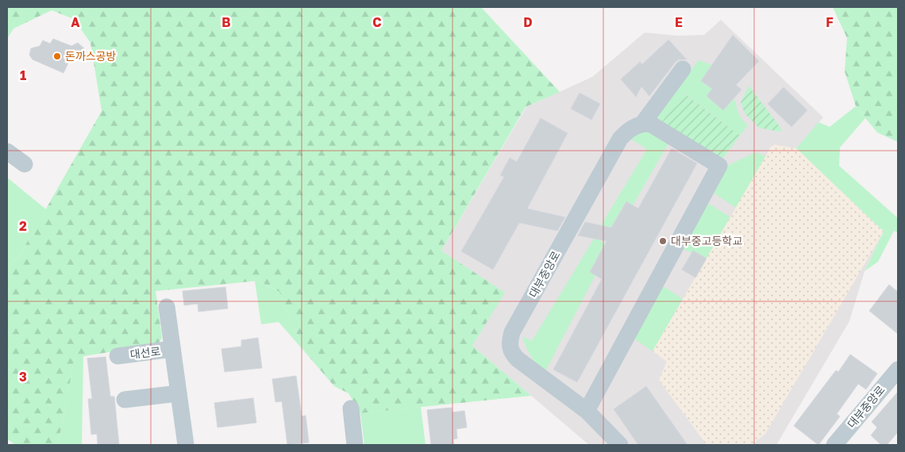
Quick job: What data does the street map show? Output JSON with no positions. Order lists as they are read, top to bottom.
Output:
{
  "streets": {
    "street": ["대부중앙로", "대선로"]
  },
  "places": ["돈까스공방", "대부중고등학교"],
  "grid": {
    "columns": [
      "A",
      "B",
      "C",
      "D",
      "E",
      "F"
    ],
    "rows": ["1", "2", "3"]
  }
}
